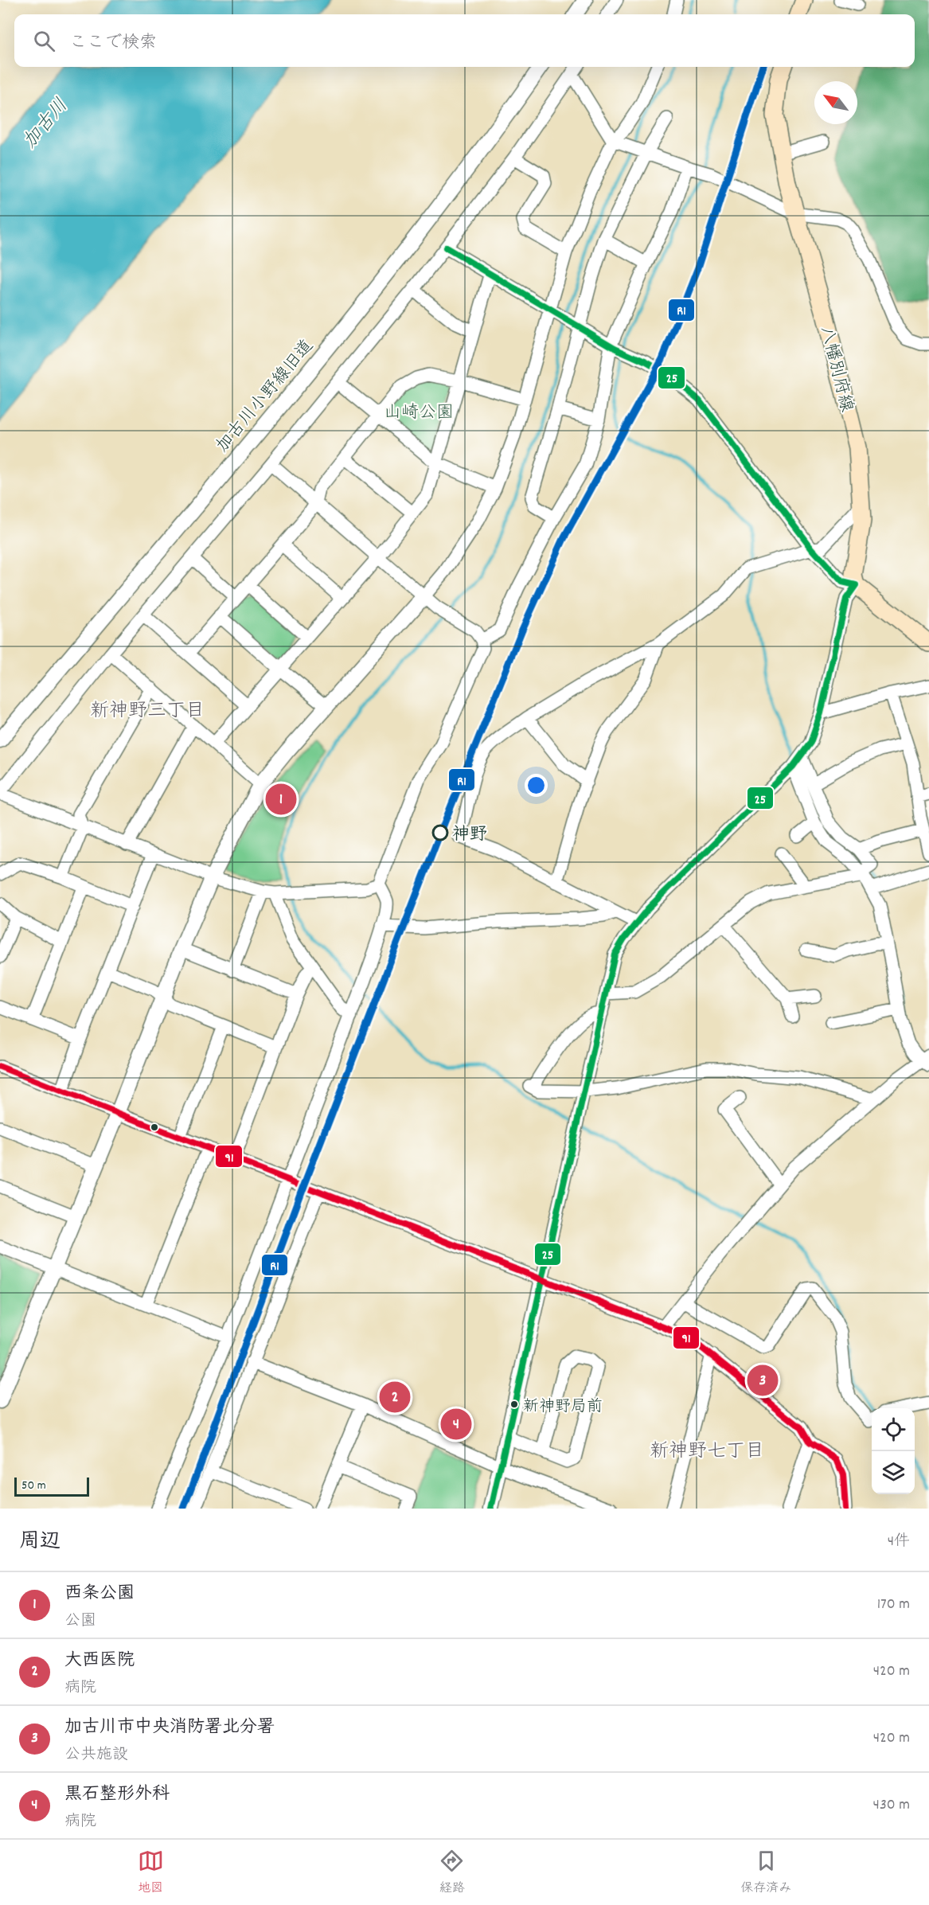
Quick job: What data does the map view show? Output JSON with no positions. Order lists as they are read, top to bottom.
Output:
{
  "streets": {
    "main road": ["八幡別府線"],
    "street": ["加古川小野線旧道"]
  },
  "districts": ["新神野三丁目", "新神野七丁目"],
  "water": ["加古川"],
  "parks": ["山崎公園"],
  "places": ["神野", "新神野局前"],
  "lines": ["transit line R1", "transit line 25", "transit line 91"],
  "scale_bar": "50 m",
  "north": "top left",
  "page": {
    "search": "ここで検索",
    "pins": [
      "1",
      "3",
      "2",
      "4"
    ],
    "scale": "50 m",
    "heading": ["周辺", "4件"],
    "list": [
      {
        "mark": "1",
        "name": "西条公園",
        "note": "公園",
        "value": "170 m"
      },
      {
        "mark": "2",
        "name": "大西医院",
        "note": "病院",
        "value": "420 m"
      },
      {
        "mark": "3",
        "name": "加古川市中央消防署北分署",
        "note": "公共施設",
        "value": "420 m"
      },
      {
        "mark": "4",
        "name": "黒石整形外科",
        "note": "病院",
        "value": "430 m"
      }
    ],
    "nav": ["地図", "経路", "保存済み"]
  }
}
